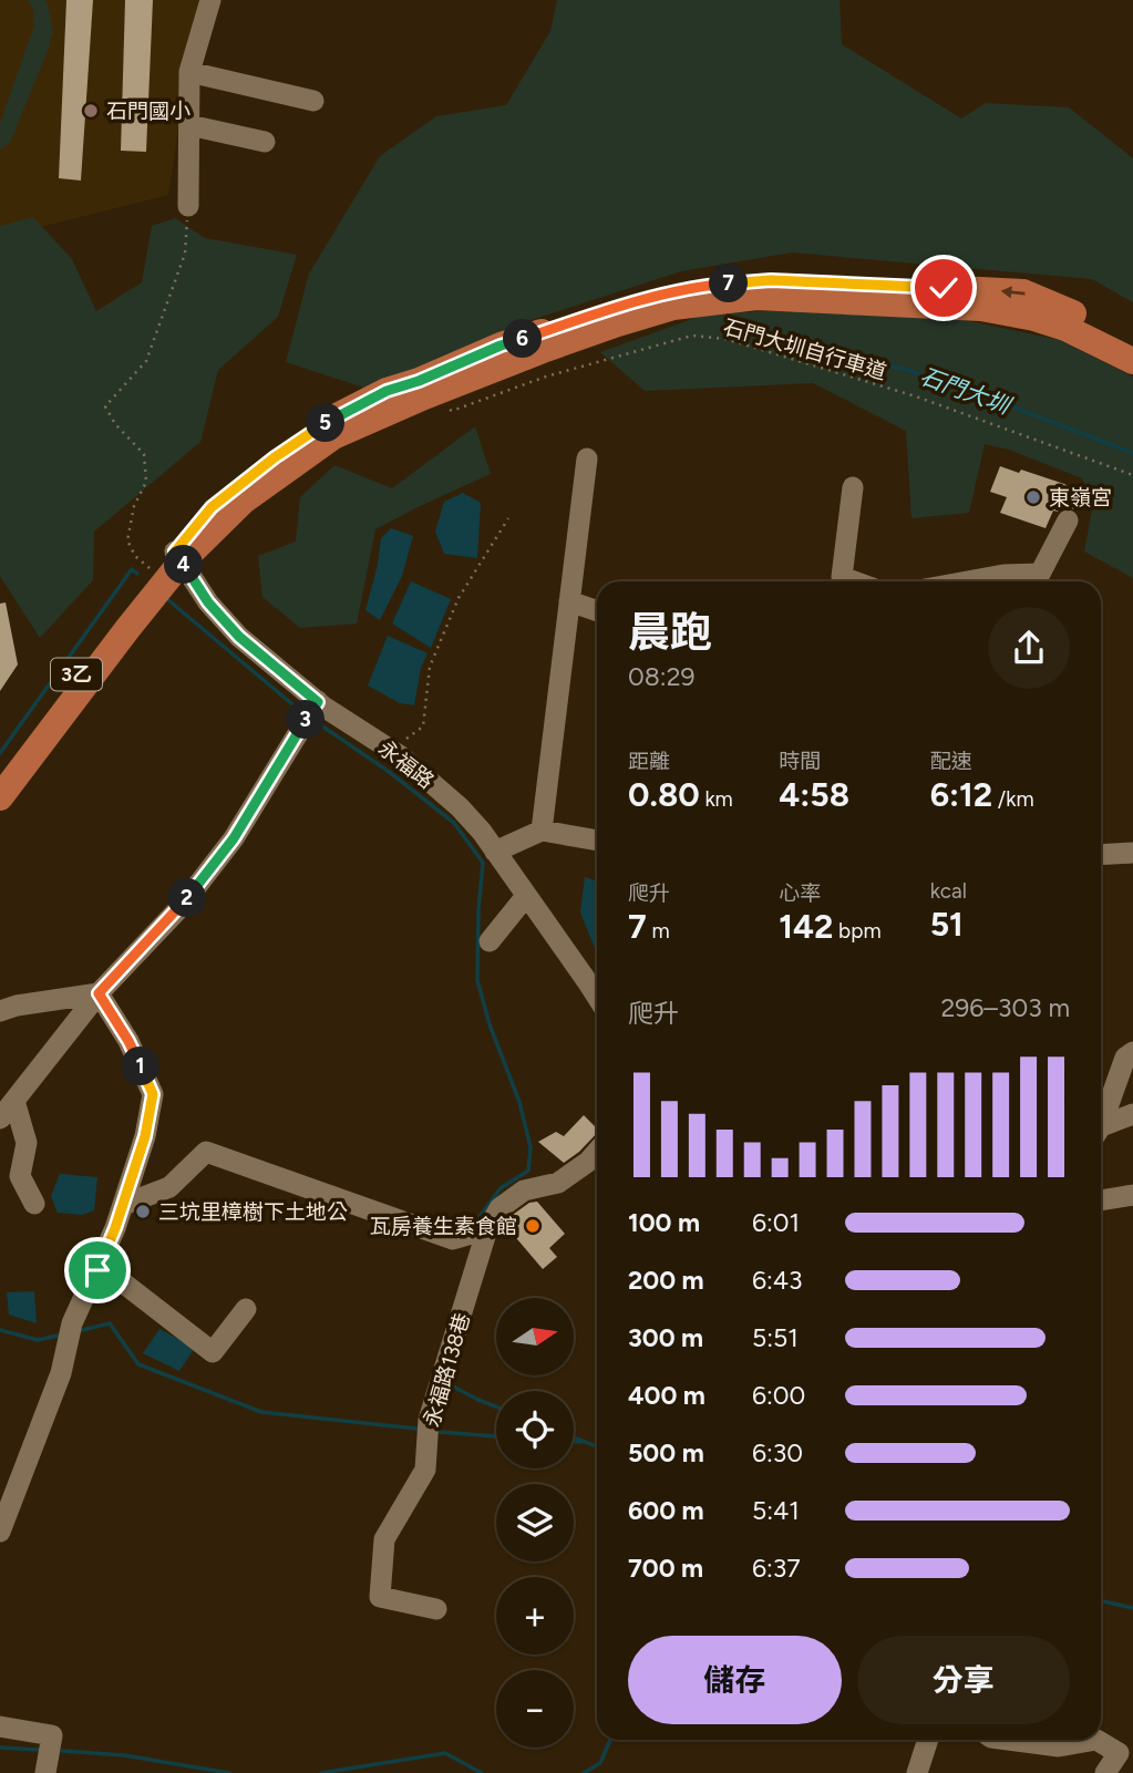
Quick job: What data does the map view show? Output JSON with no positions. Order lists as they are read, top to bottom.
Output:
{
  "streets": {
    "main road": ["3乙"],
    "street": ["永福路", "永福路138巷"],
    "path": ["石門大圳自行車道"]
  },
  "crossings": [
    ["石門大圳自行車道", "3乙"],
    ["3乙", "永福路"]
  ],
  "water": ["石門大圳"],
  "places": [
    "石門國小",
    "東嶺宮",
    "三坑里樟樹下土地公",
    "瓦房養生素食館"
  ],
  "north": "right",
  "page": {
    "pins": [
      "7",
      "6",
      "5",
      "4",
      "3",
      "2",
      "1"
    ],
    "heading": ["晨跑", "08:29"],
    "stats": [
      ["距離", "0.80 km"],
      ["時間", "4:58"],
      ["配速", "6:12 /km"],
      ["爬升", "7 m"],
      ["心率", "142 bpm"],
      ["kcal", "51"]
    ],
    "chart": ["爬升", "296–303 m"],
    "list": [
      {
        "name": "100 m",
        "note": "6:01"
      },
      {
        "name": "200 m",
        "note": "6:43"
      },
      {
        "name": "300 m",
        "note": "5:51"
      },
      {
        "name": "400 m",
        "note": "6:00"
      },
      {
        "name": "500 m",
        "note": "6:30"
      },
      {
        "name": "600 m",
        "note": "5:41"
      },
      {
        "name": "700 m",
        "note": "6:37"
      }
    ],
    "map_buttons": ["+", "−"],
    "buttons": ["儲存", "分享"]
  }
}
